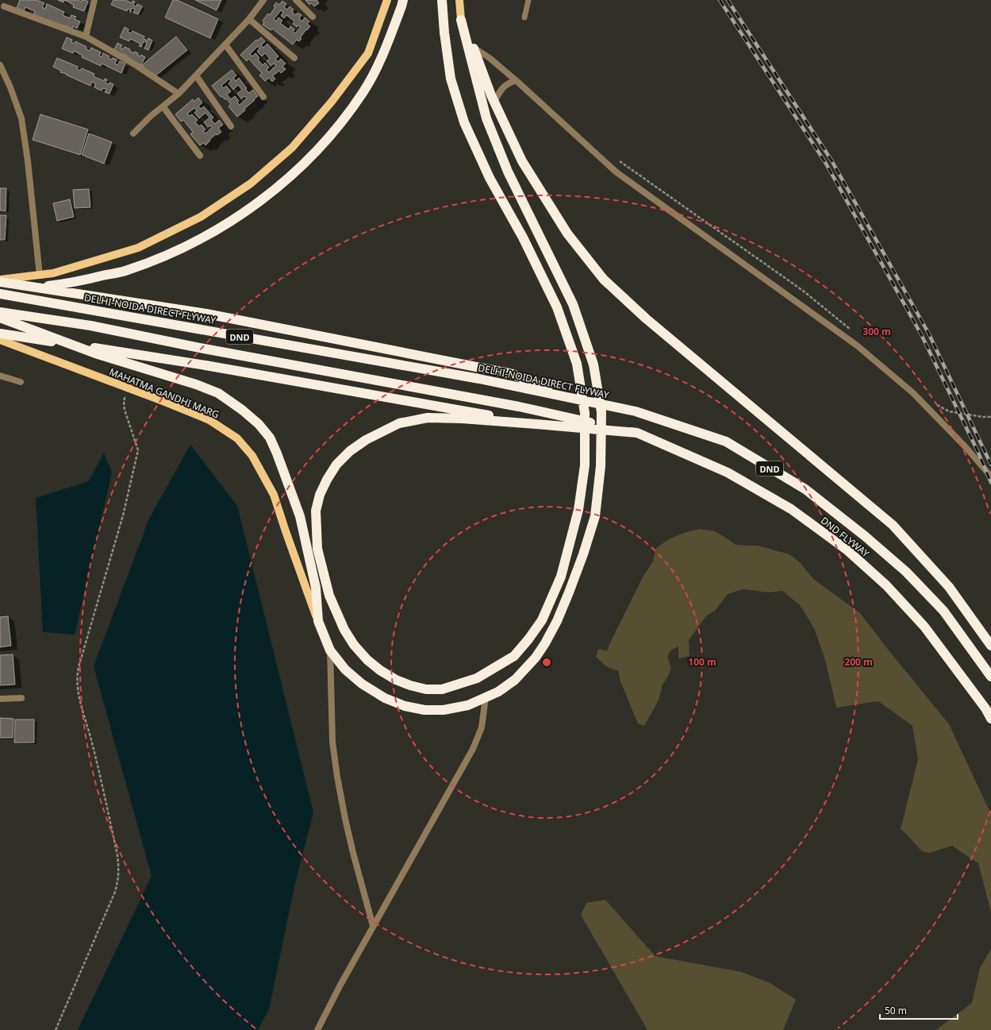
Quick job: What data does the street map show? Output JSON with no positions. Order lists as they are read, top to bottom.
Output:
{
  "streets": {
    "highway": ["DELHI-NOIDA DIRECT FLYWAY", "DND", "DND FLYWAY"],
    "main road": ["MAHATMA GANDHI MARG"]
  },
  "crossings": [
    ["DND", "DND FLYWAY"]
  ],
  "scale_bar": "50 m",
  "rings": ["300 m", "100 m", "200 m"]
}
